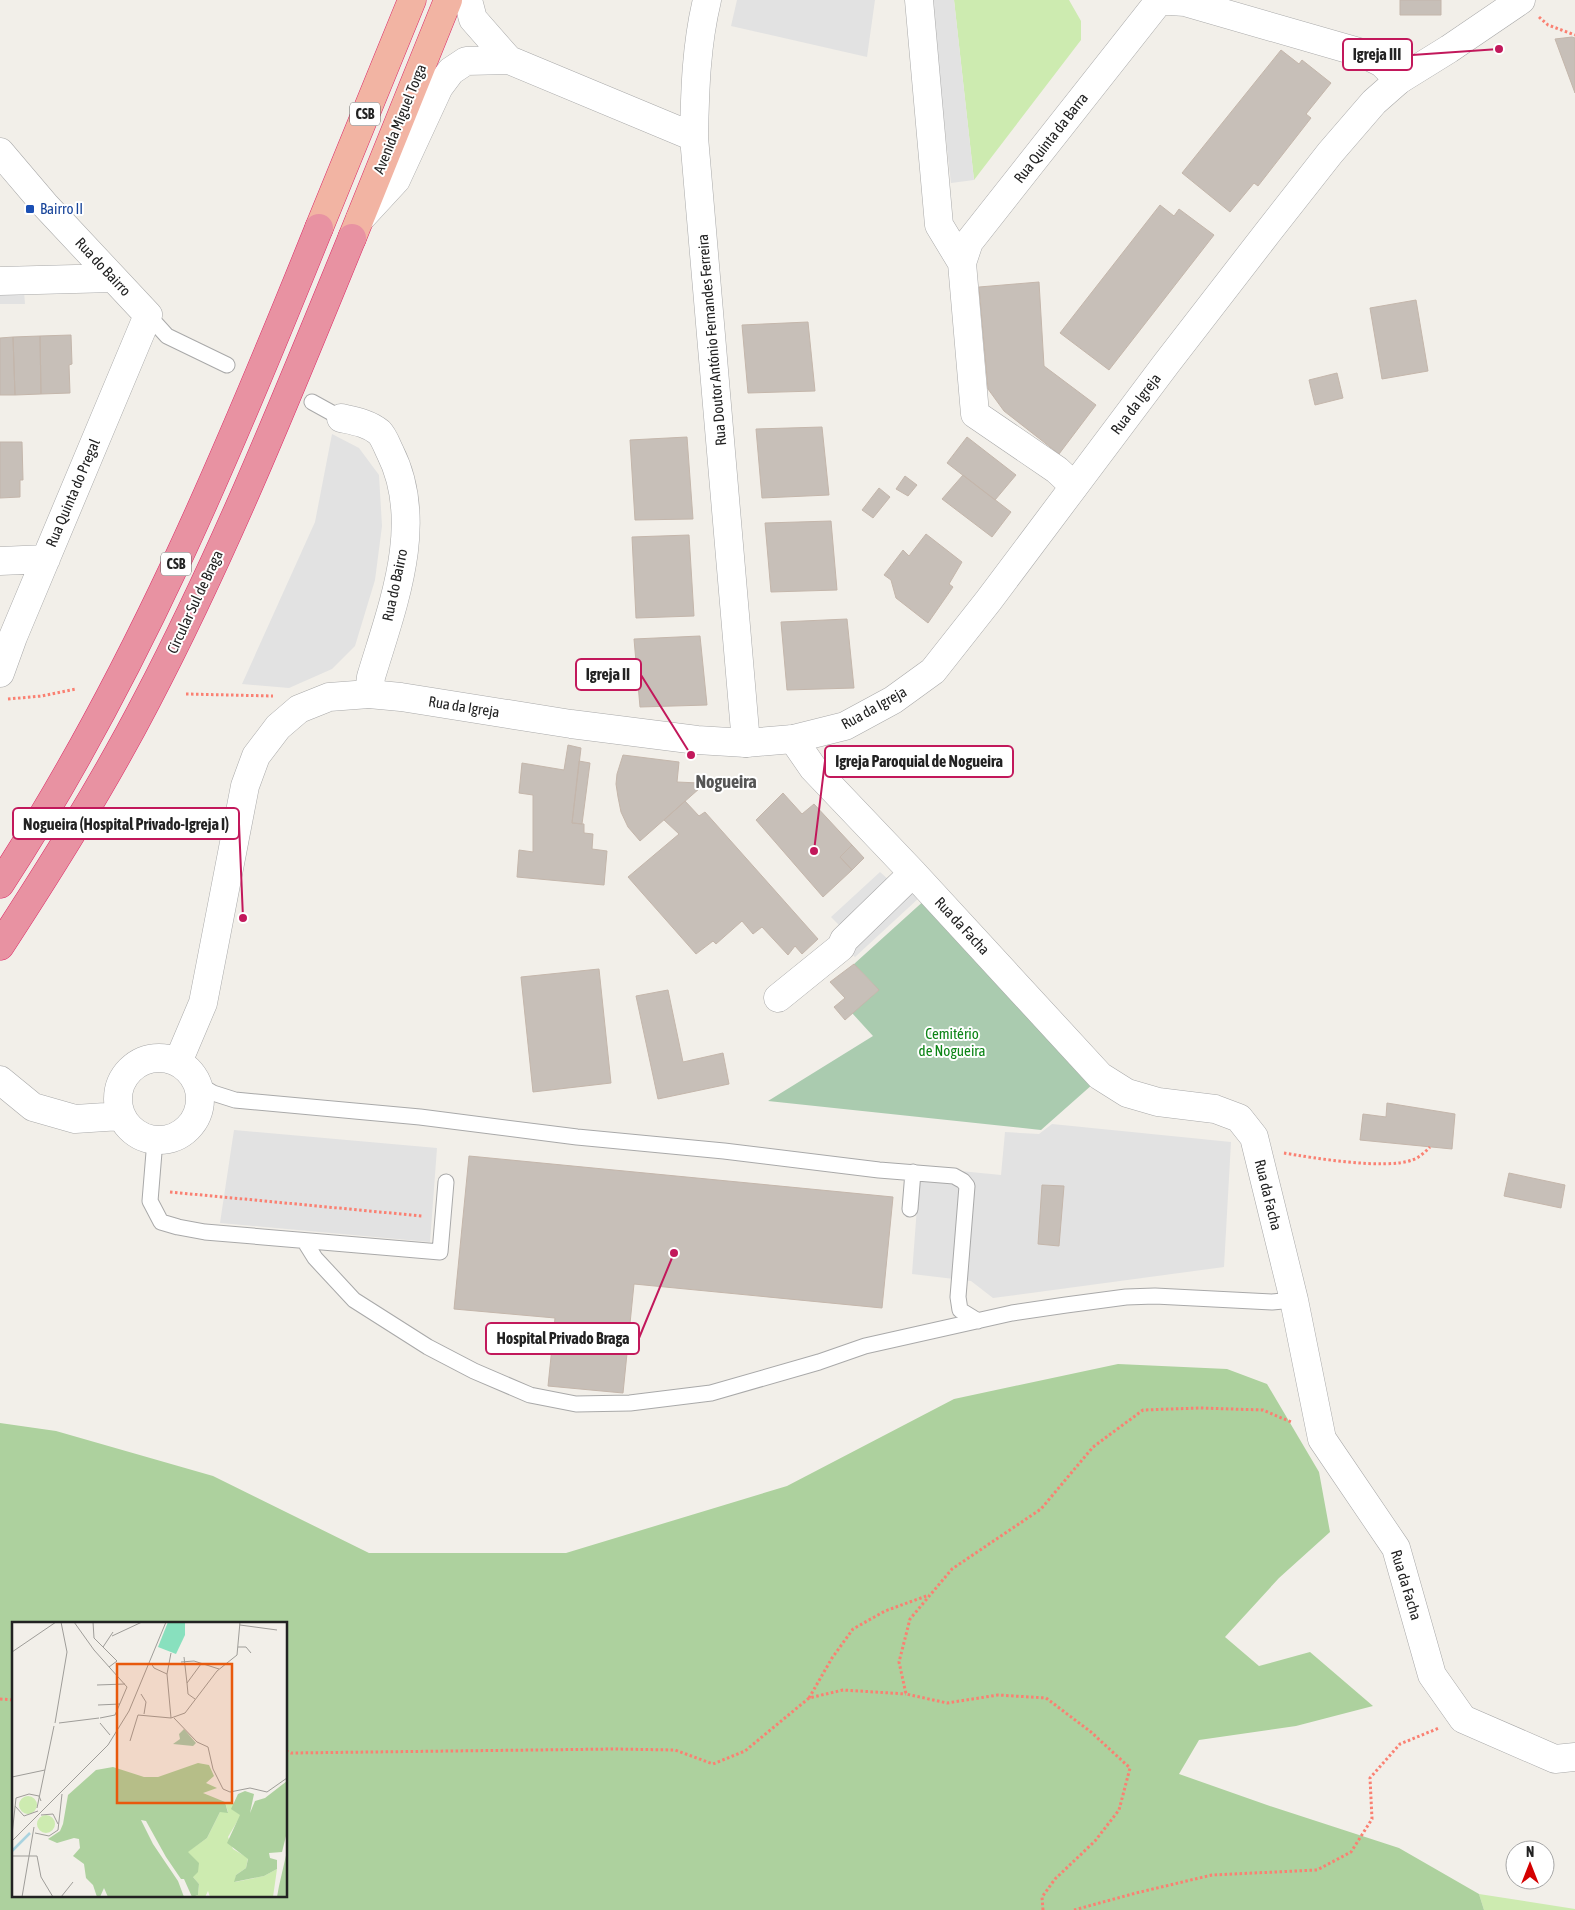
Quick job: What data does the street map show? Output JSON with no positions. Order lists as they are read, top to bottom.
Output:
{
  "streets": {
    "highway": ["CSB", "Avenida Miguel Torga", "Circular Sul de Braga"],
    "street": [
      "Rua Quinta da Barra",
      "Rua do Bairro",
      "Rua Doutor António Fernandes Ferreira",
      "Rua da Igreja",
      "Rua Quinta do Pregal",
      "Rua da Facha"
    ]
  },
  "crossings": [
    ["Avenida Miguel Torga", "Circular Sul de Braga"],
    ["Rua Quinta da Barra", "Rua da Igreja"],
    ["Rua do Bairro", "Rua da Igreja"],
    ["Rua do Bairro", "Rua Quinta do Pregal"],
    ["Rua Doutor António Fernandes Ferreira", "Rua da Igreja"],
    ["Rua da Igreja", "Rua da Facha"]
  ],
  "districts": ["Nogueira"],
  "parks": ["Cemitério de Nogueira"],
  "places": {
    "other": [
      "Igreja III",
      "Igreja II",
      "Igreja Paroquial de Nogueira",
      "Nogueira (Hospital Privado-Igreja I)",
      "Hospital Privado Braga"
    ],
    "transit": ["Bairro II"]
  },
  "north": "top"
}
